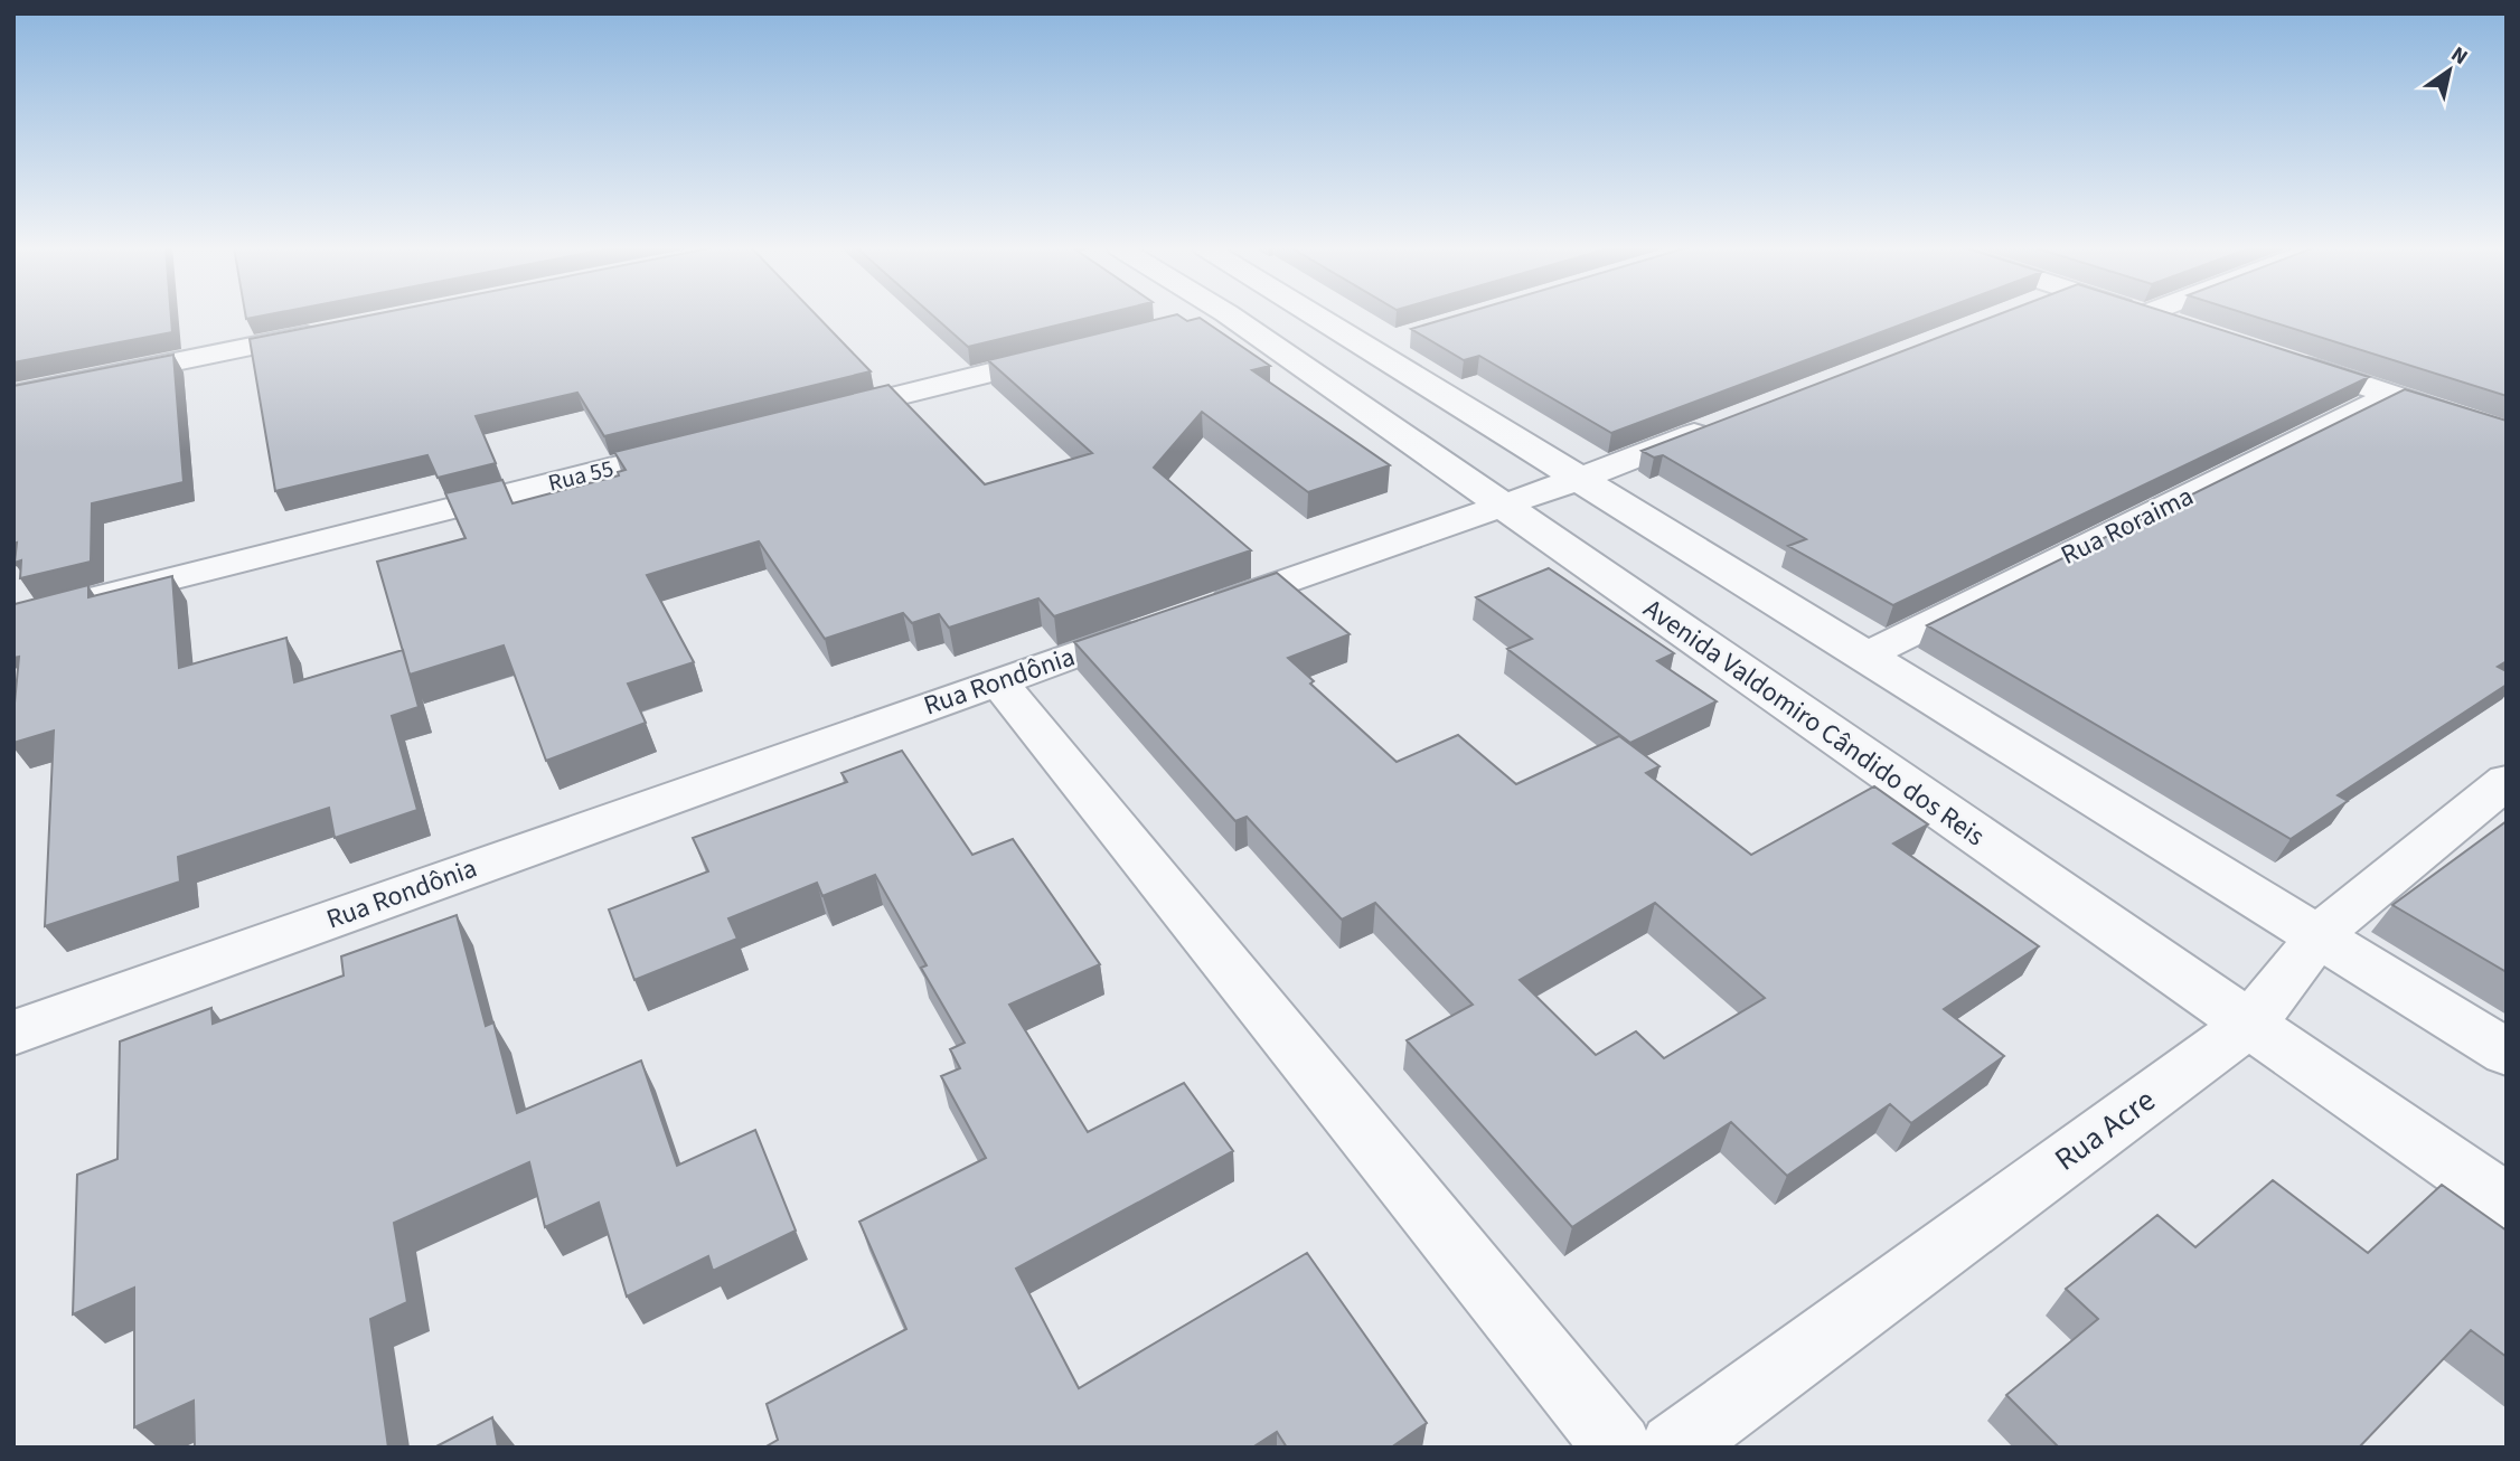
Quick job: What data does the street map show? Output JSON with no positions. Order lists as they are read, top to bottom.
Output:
{
  "streets": {
    "street": [
      "Rua 55",
      "Rua Roraima",
      "Rua Rondônia",
      "Avenida Valdomiro Cândido dos Reis",
      "Rua Acre"
    ]
  },
  "crossings": [
    ["Rua Rondônia", "Avenida Valdomiro Cândido dos Reis"],
    ["Avenida Valdomiro Cândido dos Reis", "Rua Acre"]
  ],
  "north": "top right"
}
